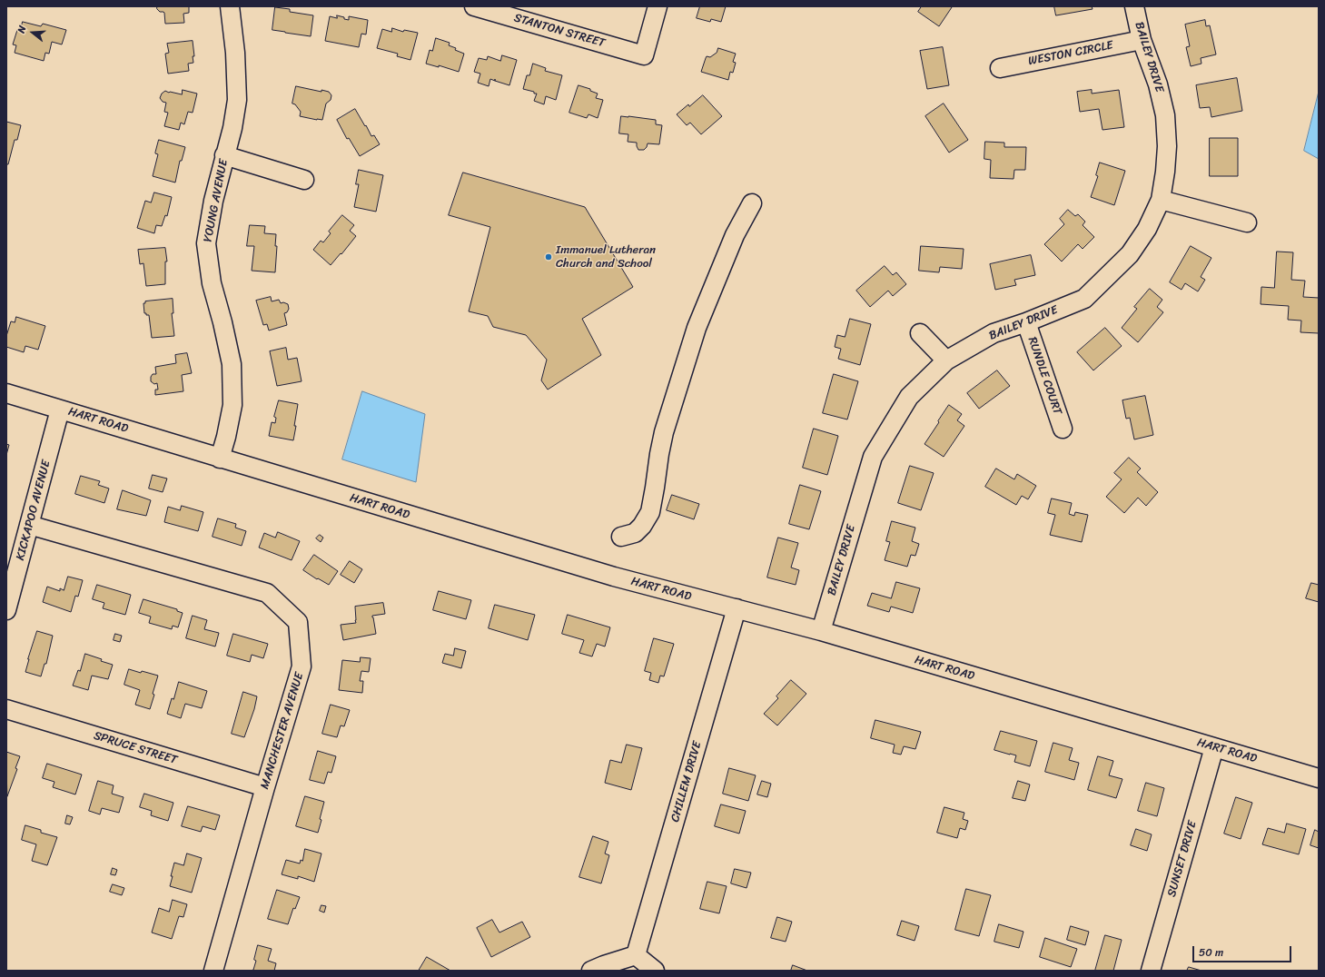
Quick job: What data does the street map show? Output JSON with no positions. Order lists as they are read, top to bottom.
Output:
{
  "streets": {
    "street": [
      "STANTON STREET",
      "WESTON CIRCLE",
      "BAILEY DRIVE",
      "YOUNG AVENUE",
      "RUNDLE COURT",
      "HART ROAD",
      "KICKAPOO AVENUE",
      "MANCHESTER AVENUE",
      "SPRUCE STREET",
      "CHILLEM DRIVE",
      "SUNSET DRIVE"
    ]
  },
  "crossings": [
    ["WESTON CIRCLE", "BAILEY DRIVE"],
    ["BAILEY DRIVE", "RUNDLE COURT"],
    ["BAILEY DRIVE", "HART ROAD"],
    ["YOUNG AVENUE", "HART ROAD"],
    ["HART ROAD", "KICKAPOO AVENUE"],
    ["HART ROAD", "CHILLEM DRIVE"],
    ["HART ROAD", "SUNSET DRIVE"],
    ["KICKAPOO AVENUE", "MANCHESTER AVENUE"],
    ["MANCHESTER AVENUE", "SPRUCE STREET"]
  ],
  "places": ["Immanuel Lutheran Church and School"],
  "scale_bar": "50 m",
  "north": "left"
}
